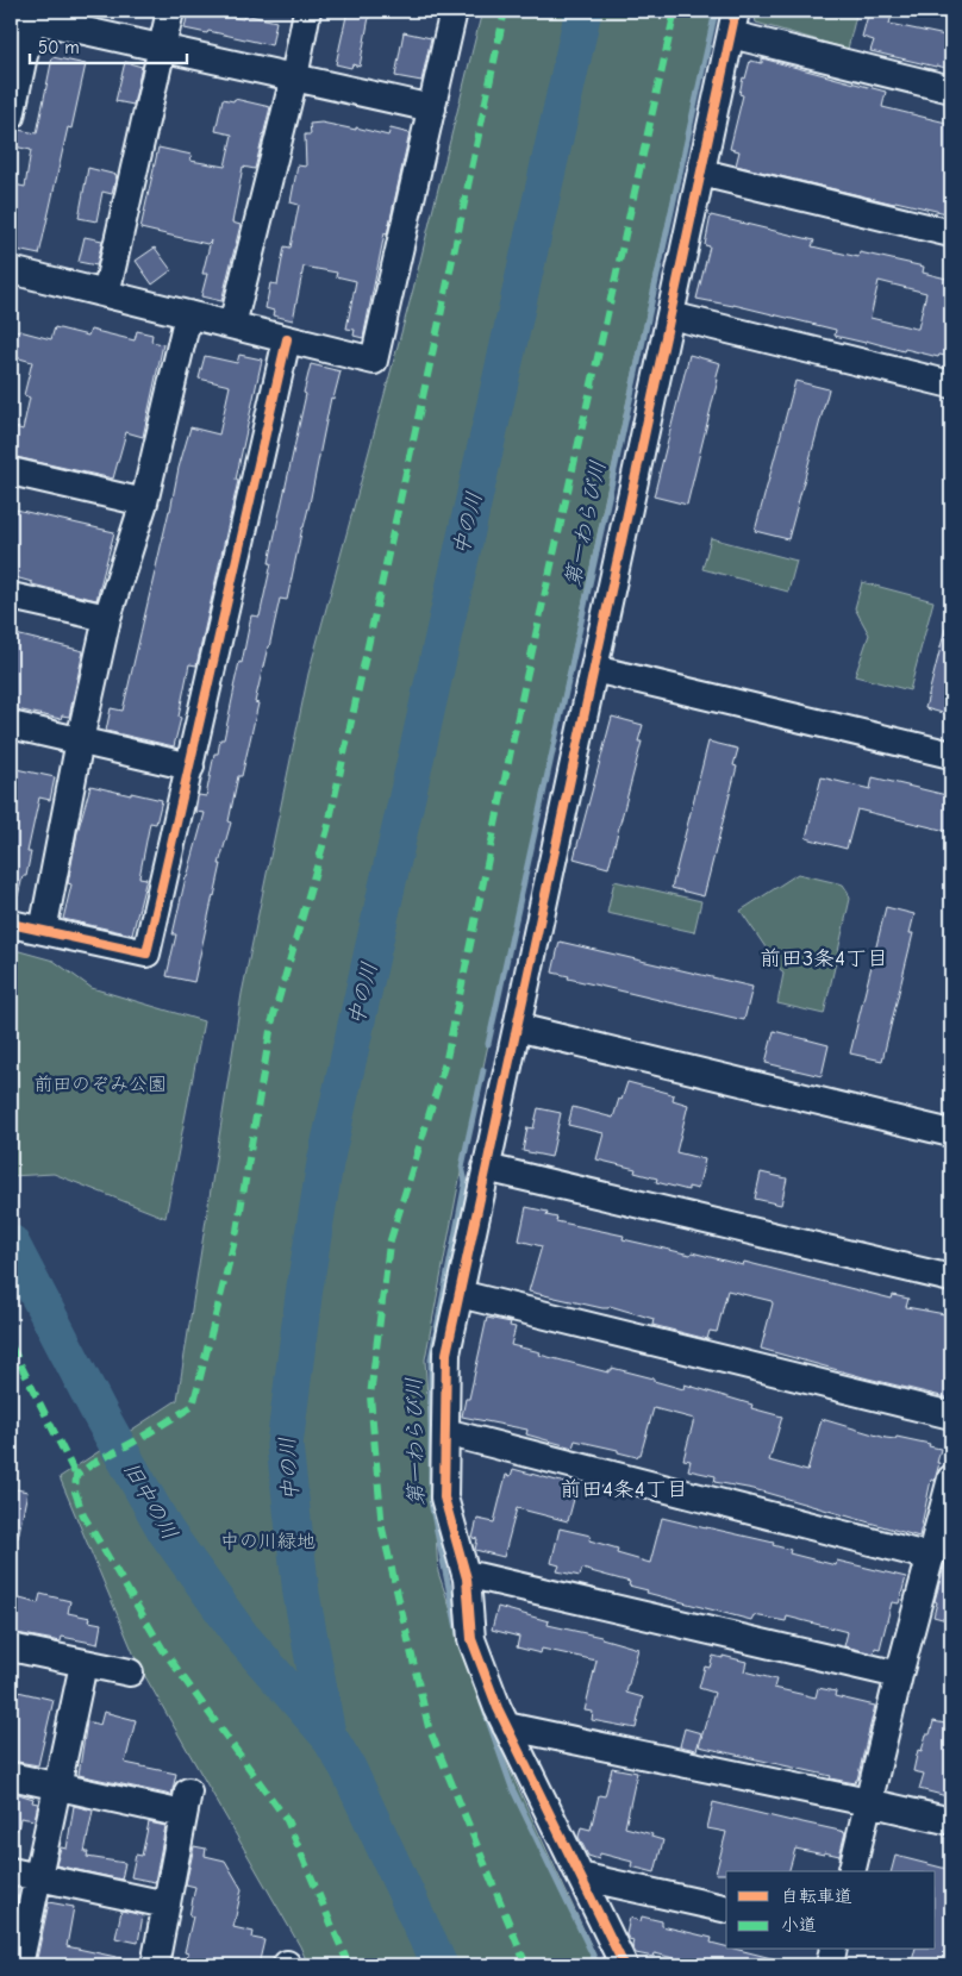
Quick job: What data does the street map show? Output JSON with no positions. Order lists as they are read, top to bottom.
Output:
{
  "districts": ["前田3条4丁目", "前田4条4丁目"],
  "water": ["中の川", "第一わらび川", "旧中の川"],
  "parks": ["前田のぞみ公園", "中の川緑地"],
  "legend": ["自転車道", "小道"],
  "scale_bar": "50 m"
}
